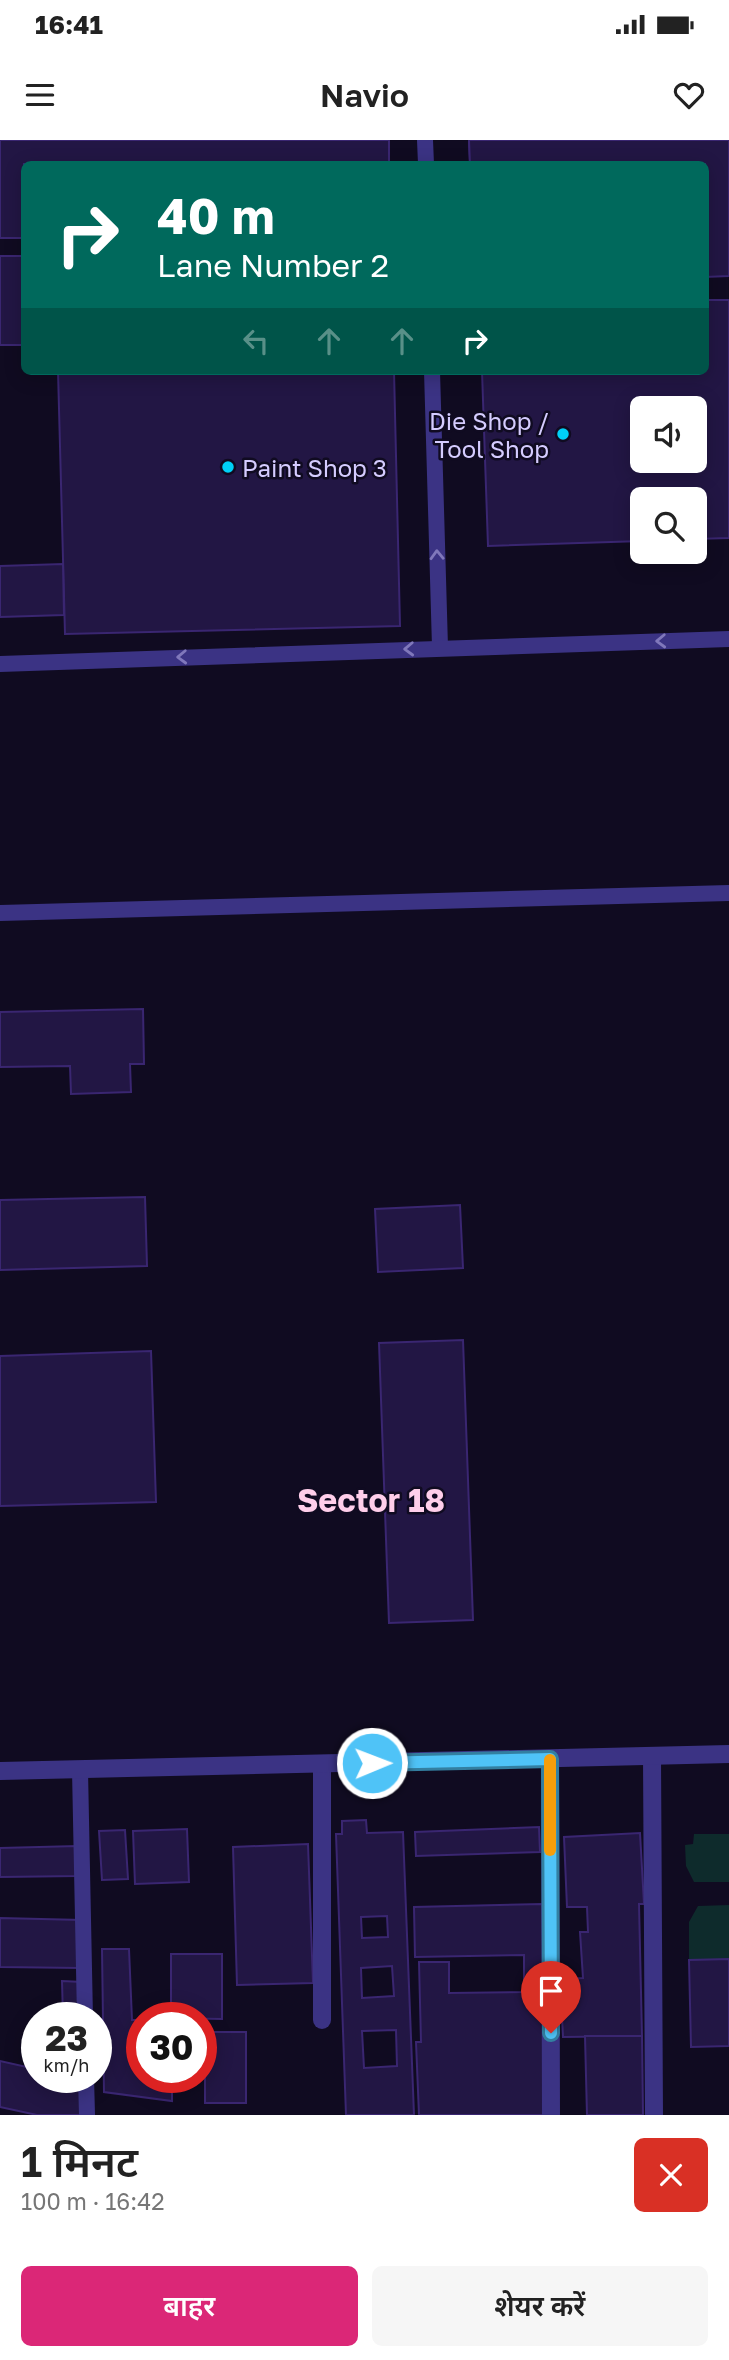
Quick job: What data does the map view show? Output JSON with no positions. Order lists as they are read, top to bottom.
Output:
{
  "districts": ["Sector 18"],
  "places": ["Die Shop / Tool Shop", "Paint Shop 3"],
  "page": {
    "status": "16:41",
    "header": "Navio",
    "turn": ["40 m", "Lane Number 2"],
    "speed": "23 km/h",
    "limit": "30",
    "heading": ["1 मिनट", "100 m · 16:42"],
    "buttons": ["बाहर", "शेयर करें"]
  }
}
